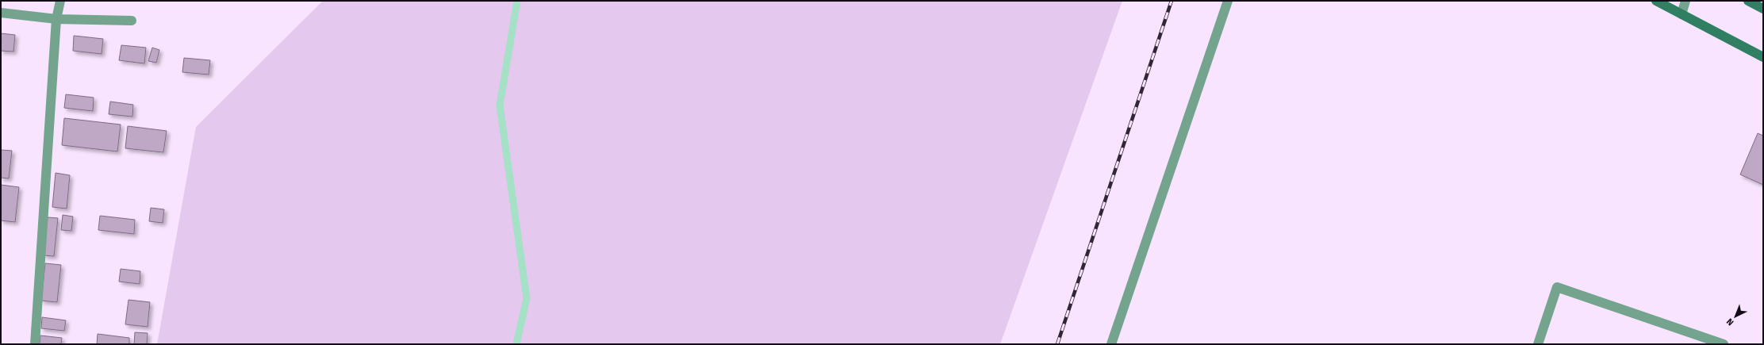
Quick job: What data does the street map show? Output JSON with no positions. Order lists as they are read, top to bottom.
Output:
{
  "north": "bottom left"
}
